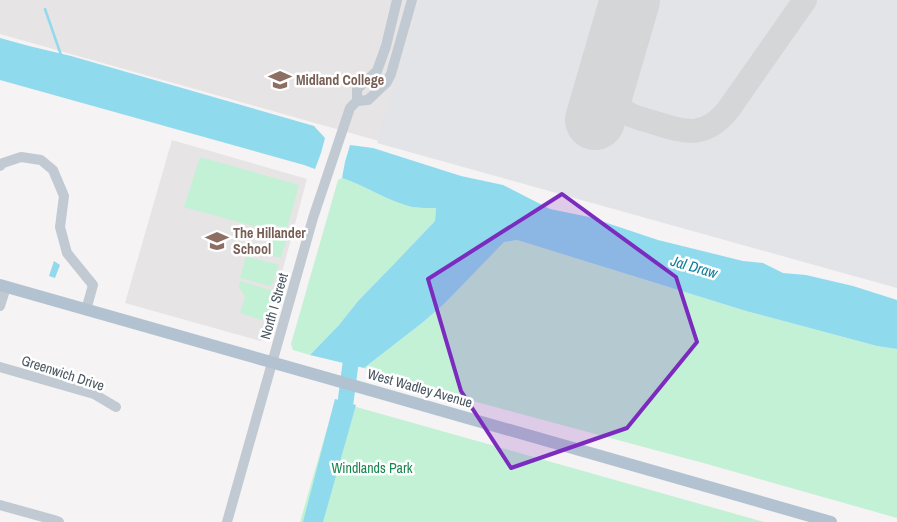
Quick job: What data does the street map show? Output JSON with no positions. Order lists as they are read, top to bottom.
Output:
{
  "streets": {
    "main road": ["West Wadley Avenue"],
    "street": ["North I Street", "Greenwich Drive"]
  },
  "crossings": [
    ["North I Street", "West Wadley Avenue"]
  ],
  "water": ["Jal Draw"],
  "parks": ["Windlands Park"],
  "places": {
    "school or university": ["Midland College", "The Hillander School"]
  }
}
